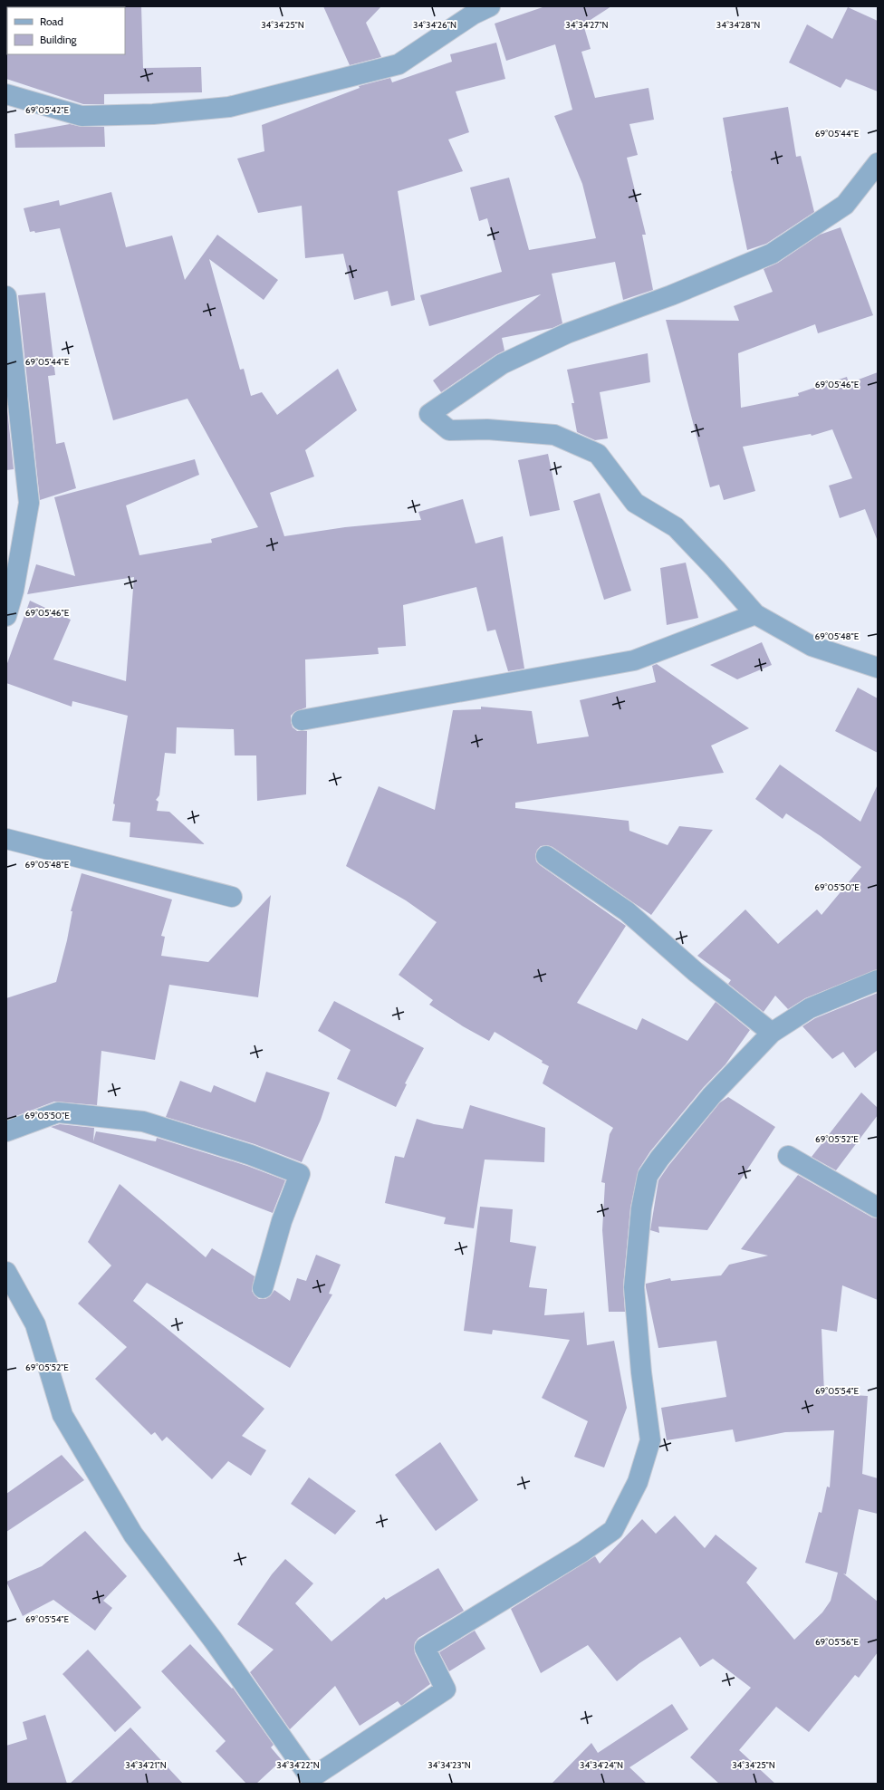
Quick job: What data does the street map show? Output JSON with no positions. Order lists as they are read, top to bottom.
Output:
{
  "legend": ["Road", "Building"],
  "coordinates": [
    "34°34'25\"N",
    "34°34'26\"N",
    "34°34'27\"N",
    "34°34'28\"N",
    "69°05'42\"E",
    "69°05'44\"E",
    "69°05'46\"E",
    "69°05'48\"E",
    "69°05'50\"E",
    "69°05'52\"E",
    "69°05'54\"E",
    "69°05'56\"E",
    "34°34'21\"N",
    "34°34'22\"N",
    "34°34'23\"N",
    "34°34'24\"N"
  ]
}
